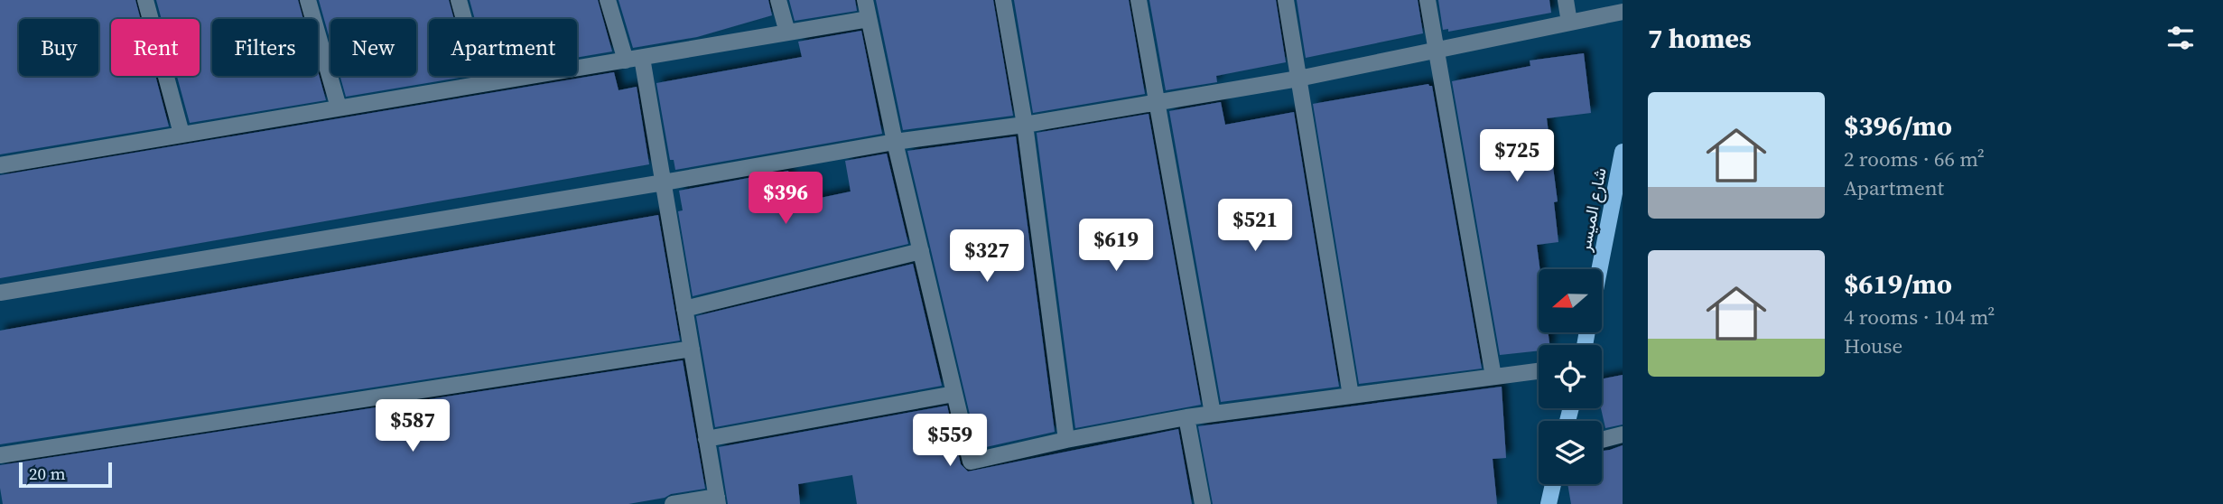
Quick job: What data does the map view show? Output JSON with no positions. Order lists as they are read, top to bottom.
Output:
{
  "streets": {
    "main road": ["شارع الميسر"]
  },
  "scale_bar": "20 m",
  "north": "left",
  "page": {
    "heading": "7 homes",
    "chip": [
      "Buy",
      "Rent",
      "Filters",
      "New",
      "Apartment"
    ],
    "list": [
      {
        "name": "$396/mo",
        "note": "2 rooms · 66 m² · Apartment"
      },
      {
        "name": "$619/mo",
        "note": "4 rooms · 104 m² · House"
      }
    ],
    "price": [
      "$725",
      "$396",
      "$521",
      "$619",
      "$327",
      "$587",
      "$559"
    ],
    "scale": "20 m"
  }
}
